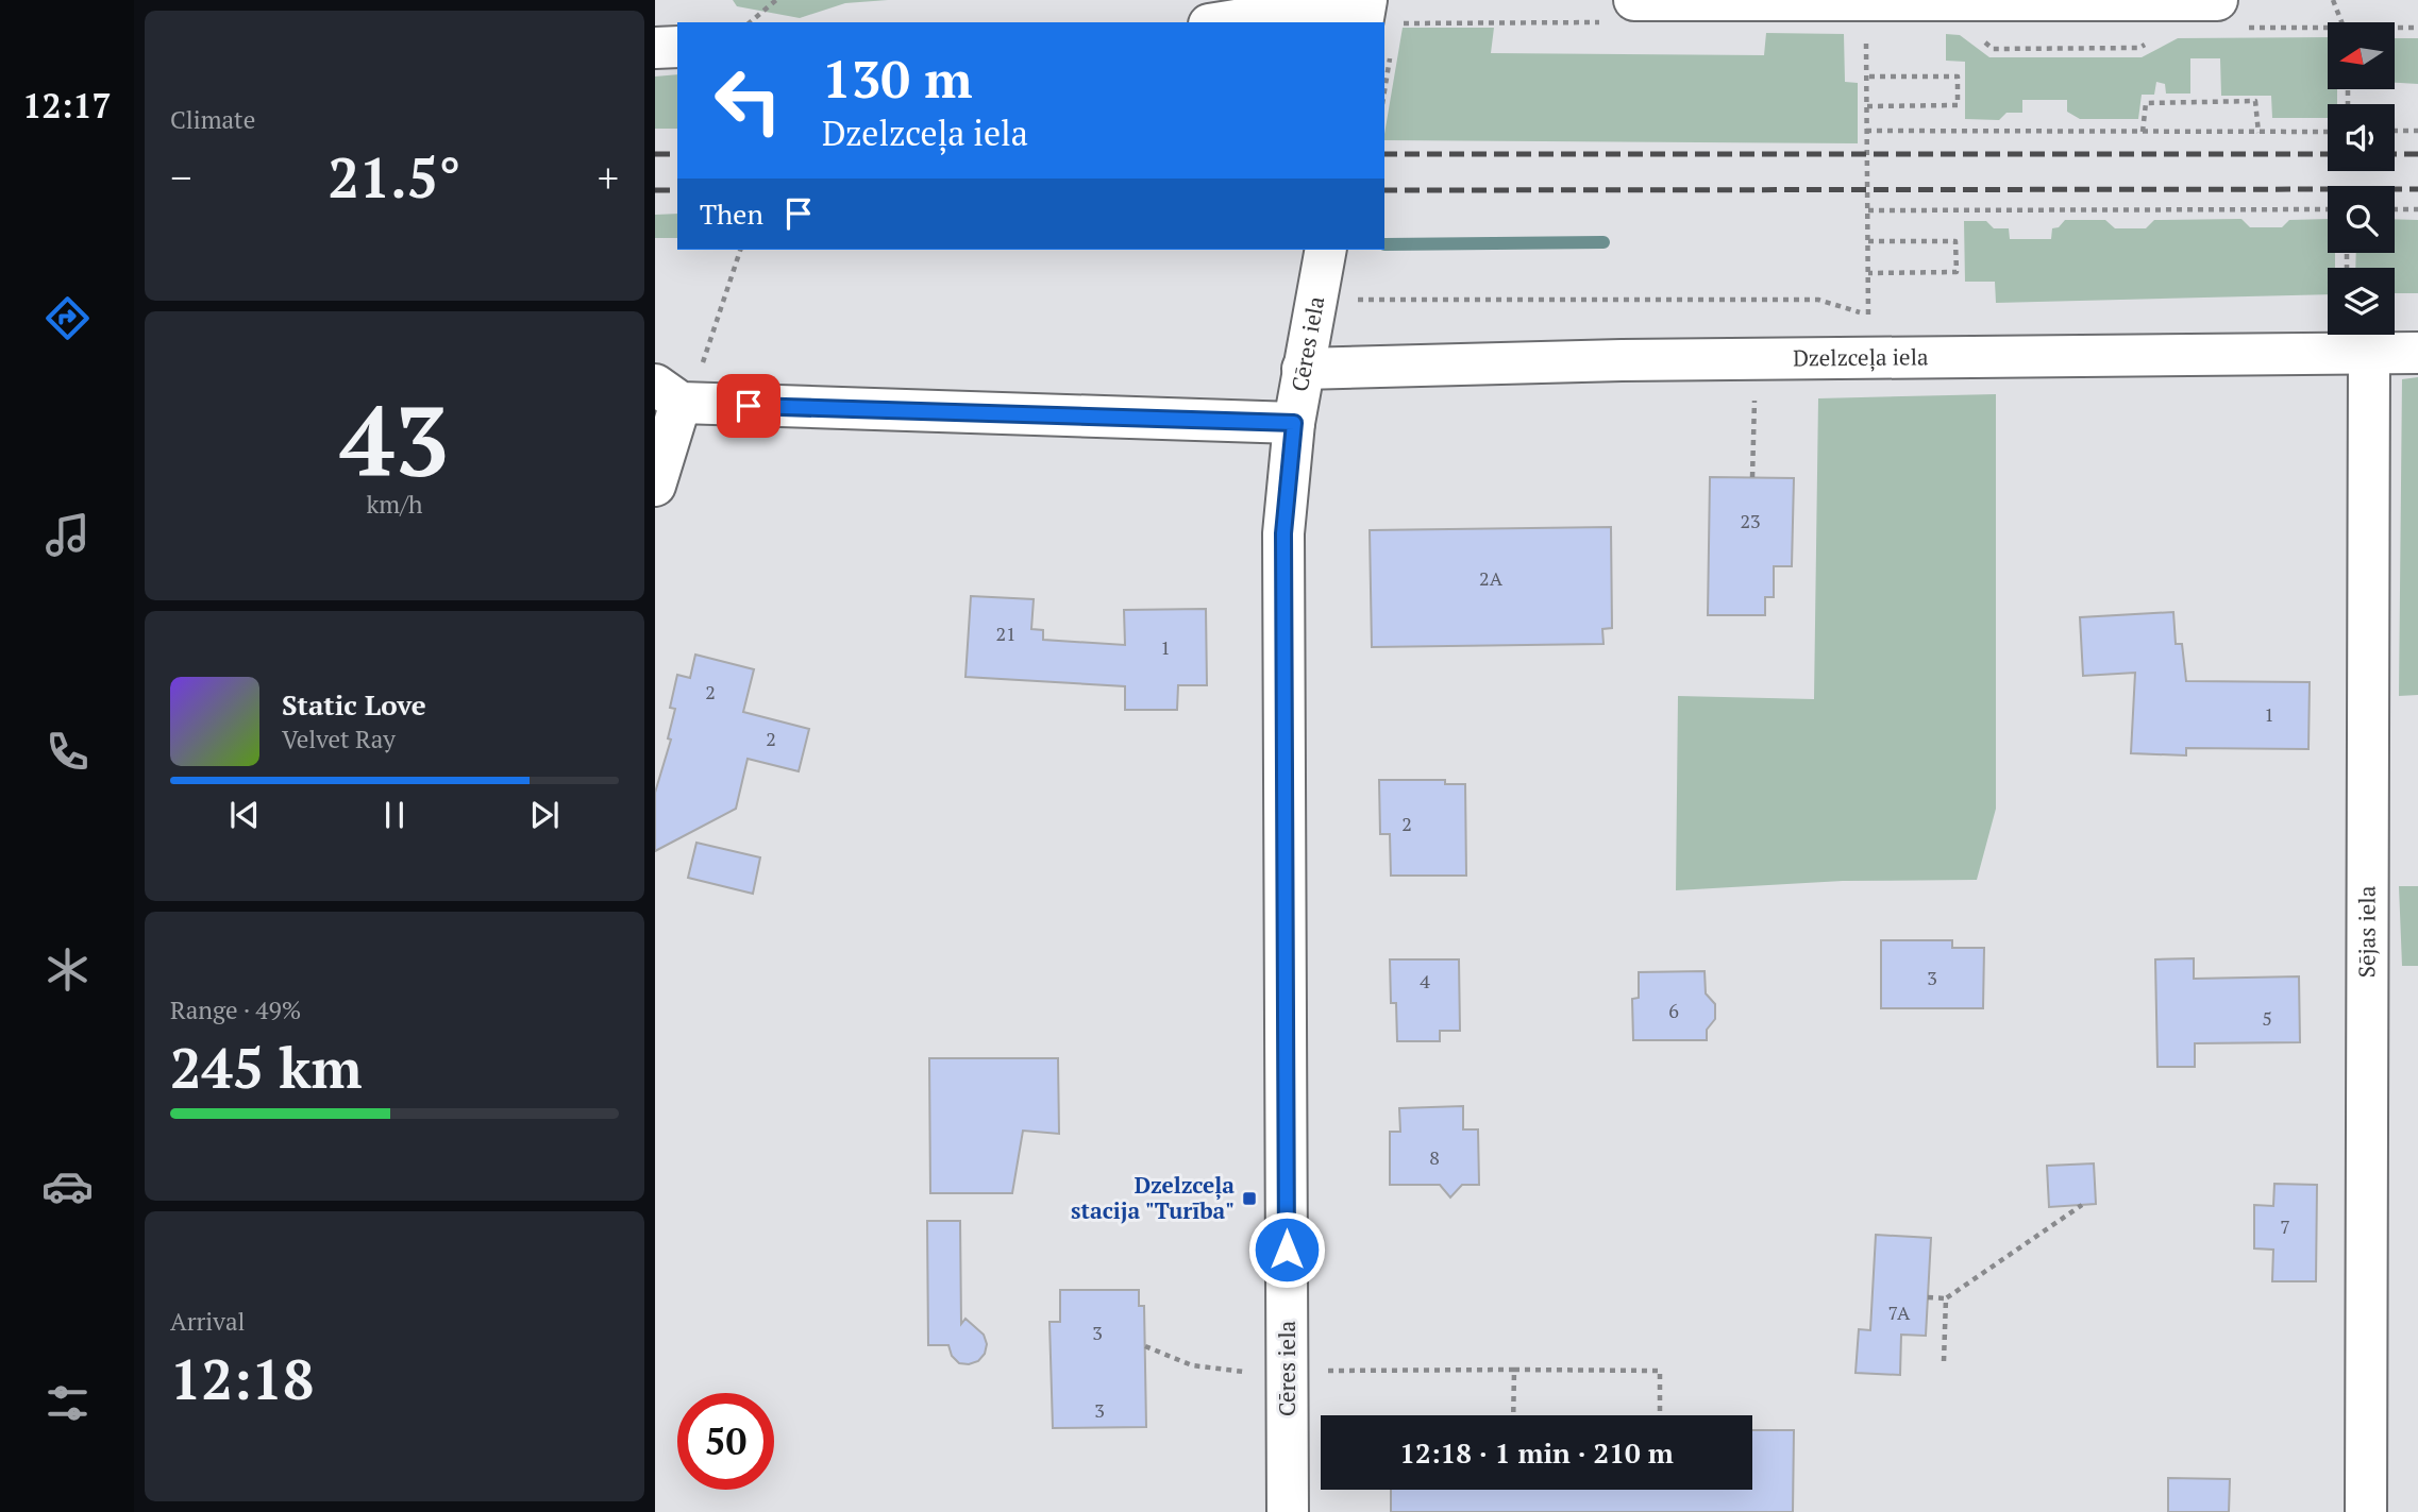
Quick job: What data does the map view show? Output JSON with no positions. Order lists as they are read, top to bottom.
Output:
{
  "streets": {
    "street": ["Cēres iela", "Dzelzceļa iela", "Sējas iela"]
  },
  "crossings": [
    ["Cēres iela", "Dzelzceļa iela"],
    ["Dzelzceļa iela", "Sējas iela"]
  ],
  "places": {
    "transit": ["Dzelzceļa stacija \"Turība\""]
  },
  "house_numbers": [
    "23",
    "2A",
    "21",
    "1",
    "2",
    "1",
    "2",
    "2",
    "3",
    "4",
    "6",
    "5",
    "8",
    "7",
    "7A",
    "3",
    "3"
  ],
  "north": "left",
  "page": {
    "tabs": "12:17",
    "tile": [
      "Climate",
      ["43", "km/h"],
      ["Range · 49%", "245 km"],
      ["Arrival", "12:18"]
    ],
    "turn": ["130 m", "Dzelzceļa iela"],
    "heat": ["−", "21.5°", "+"],
    "then": "Then",
    "song": ["Static Love", "Velvet Ray"],
    "limit": "50",
    "trip": "12:18 · 1 min · 210 m"
  }
}
